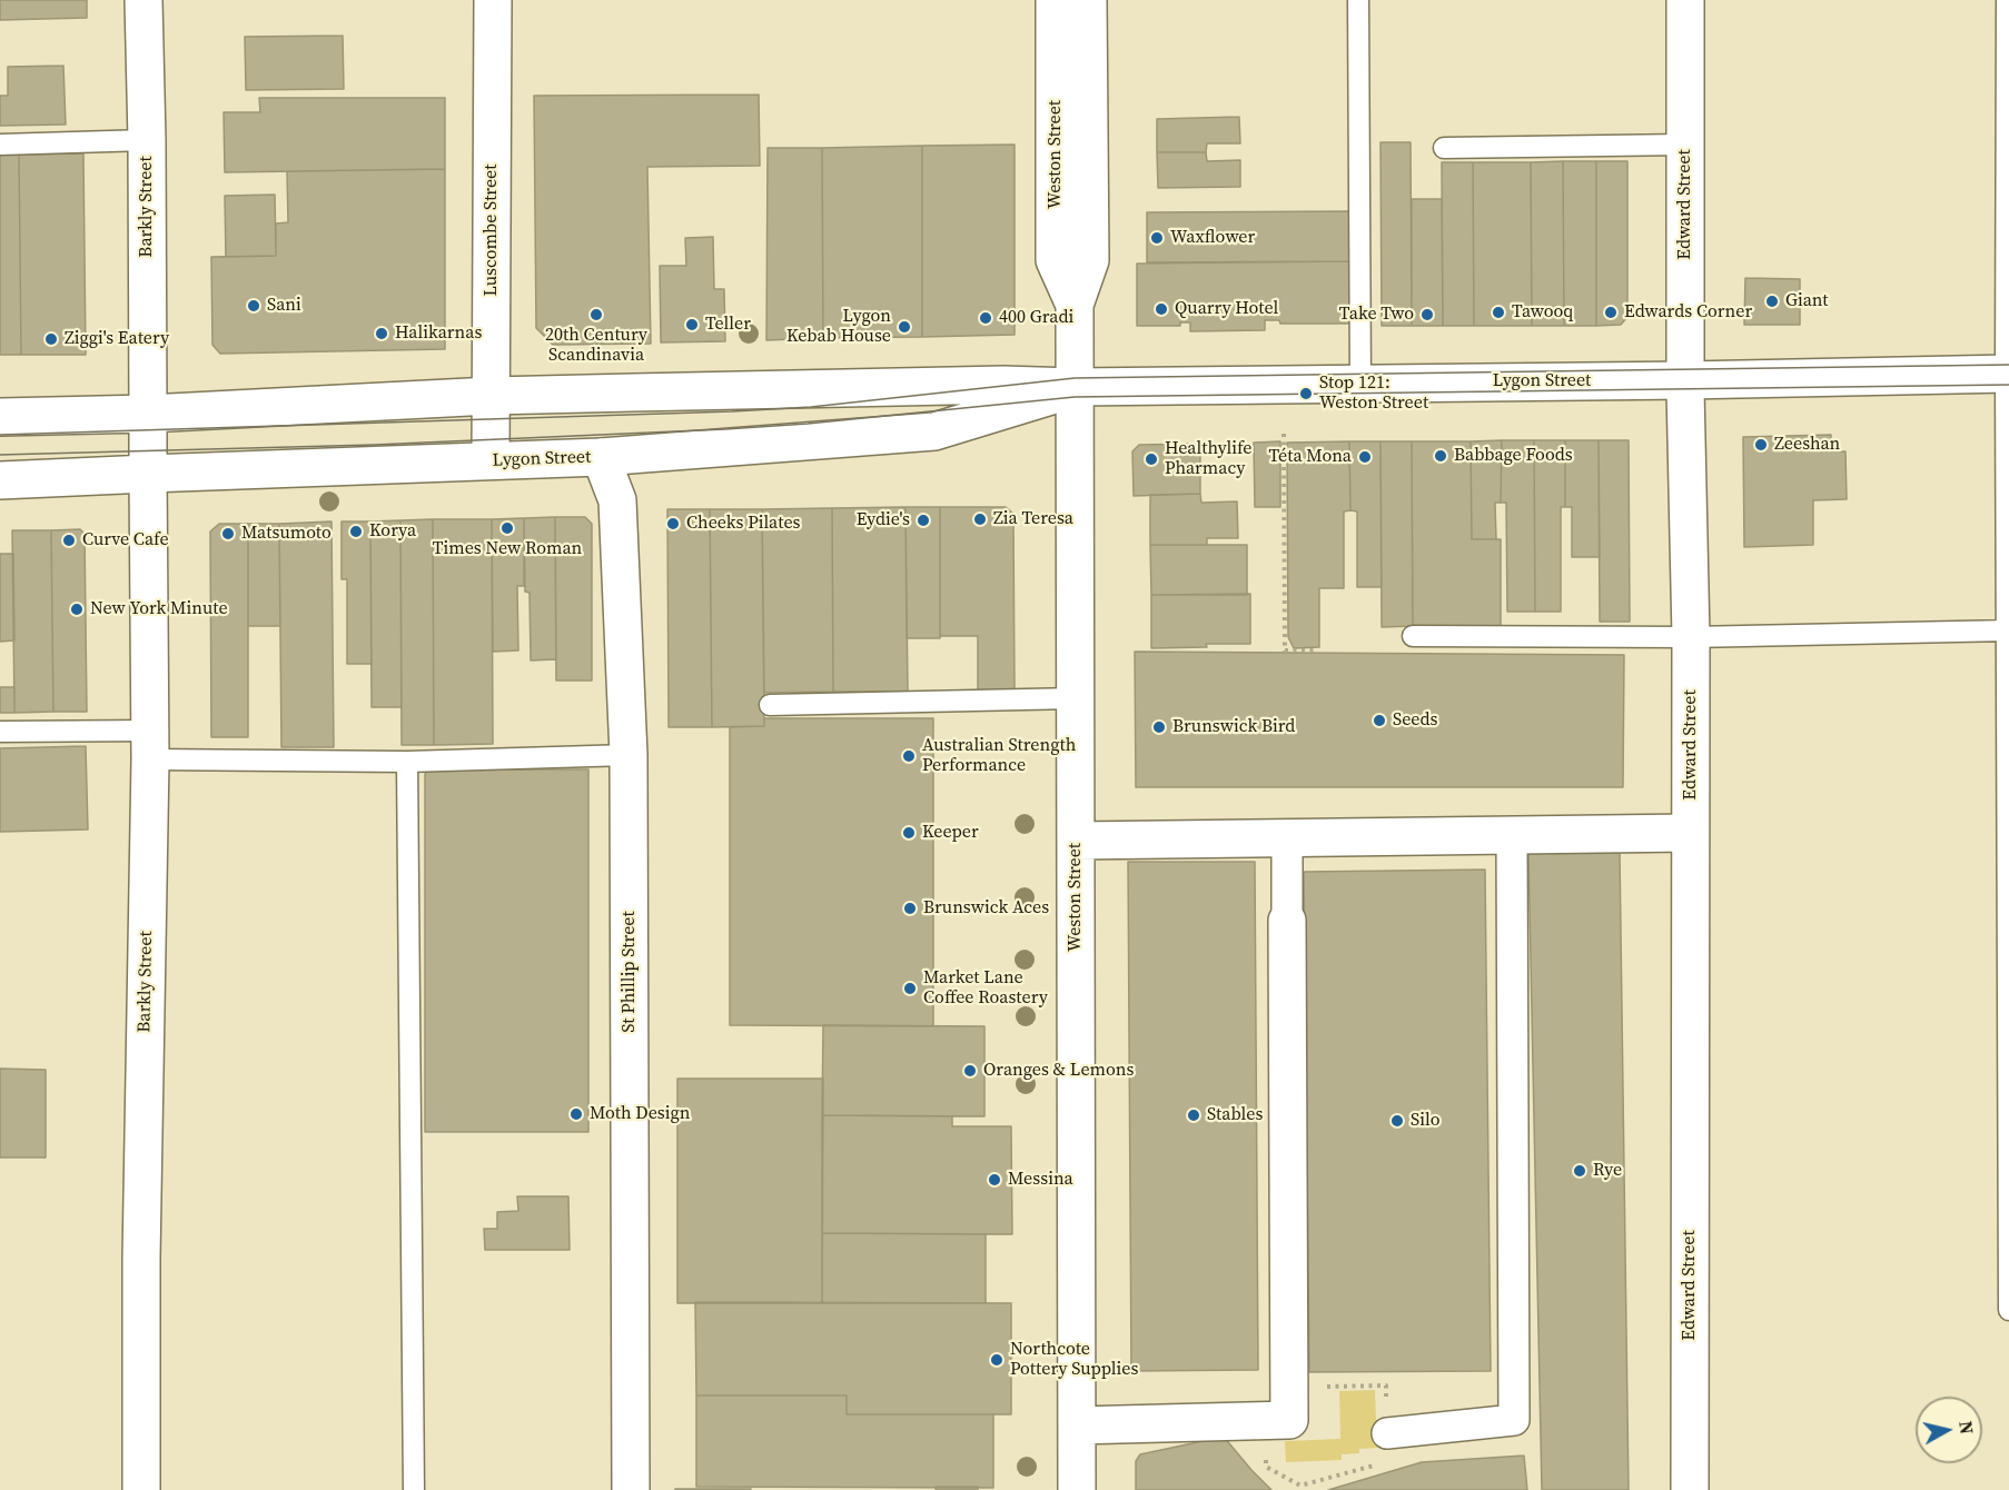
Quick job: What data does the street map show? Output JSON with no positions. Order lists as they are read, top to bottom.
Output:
{
  "streets": {
    "street": [
      "Weston Street",
      "Edward Street",
      "Barkly Street",
      "Luscombe Street",
      "Lygon Street",
      "St Phillip Street"
    ]
  },
  "crossings": [
    ["Weston Street", "Lygon Street"],
    ["Edward Street", "Lygon Street"],
    ["Barkly Street", "Lygon Street"],
    ["Luscombe Street", "Lygon Street"],
    ["Lygon Street", "St Phillip Street"]
  ],
  "places": [
    "Waxflower",
    "Giant",
    "Sani",
    "Quarry Hotel",
    "Tawooq",
    "Edwards Corner",
    "20th Century Scandinavia",
    "Take Two",
    "400 Gradi",
    "Teller",
    "Lygon Kebab House",
    "Halikarnas",
    "Ziggi's Eatery",
    "Stop 121: Weston Street",
    "Zeeshan",
    "Babbage Foods",
    "Téta Mona",
    "Healthylife Pharmacy",
    "Zia Teresa",
    "Eydie's",
    "Cheeks Pilates",
    "Times New Roman",
    "Korya",
    "Matsumoto",
    "Curve Cafe",
    "New York Minute",
    "Seeds",
    "Brunswick Bird",
    "Australian Strength Performance",
    "Keeper",
    "Brunswick Aces",
    "Market Lane Coffee Roastery",
    "Oranges & Lemons",
    "Moth Design",
    "Stables",
    "Silo",
    "Rye",
    "Messina",
    "Northcote Pottery Supplies"
  ],
  "north": "right"
}
